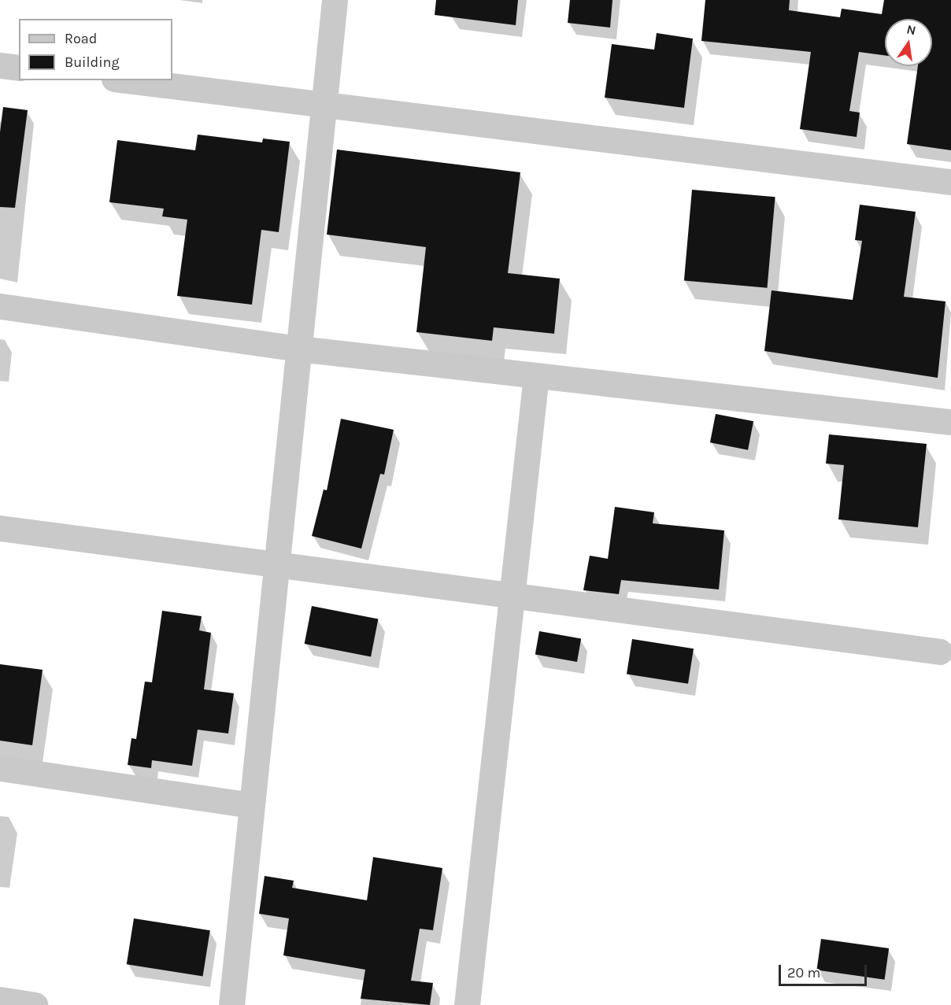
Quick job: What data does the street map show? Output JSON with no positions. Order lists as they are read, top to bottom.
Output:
{
  "legend": ["Road", "Building"],
  "scale_bar": "20 m",
  "north": "top"
}
